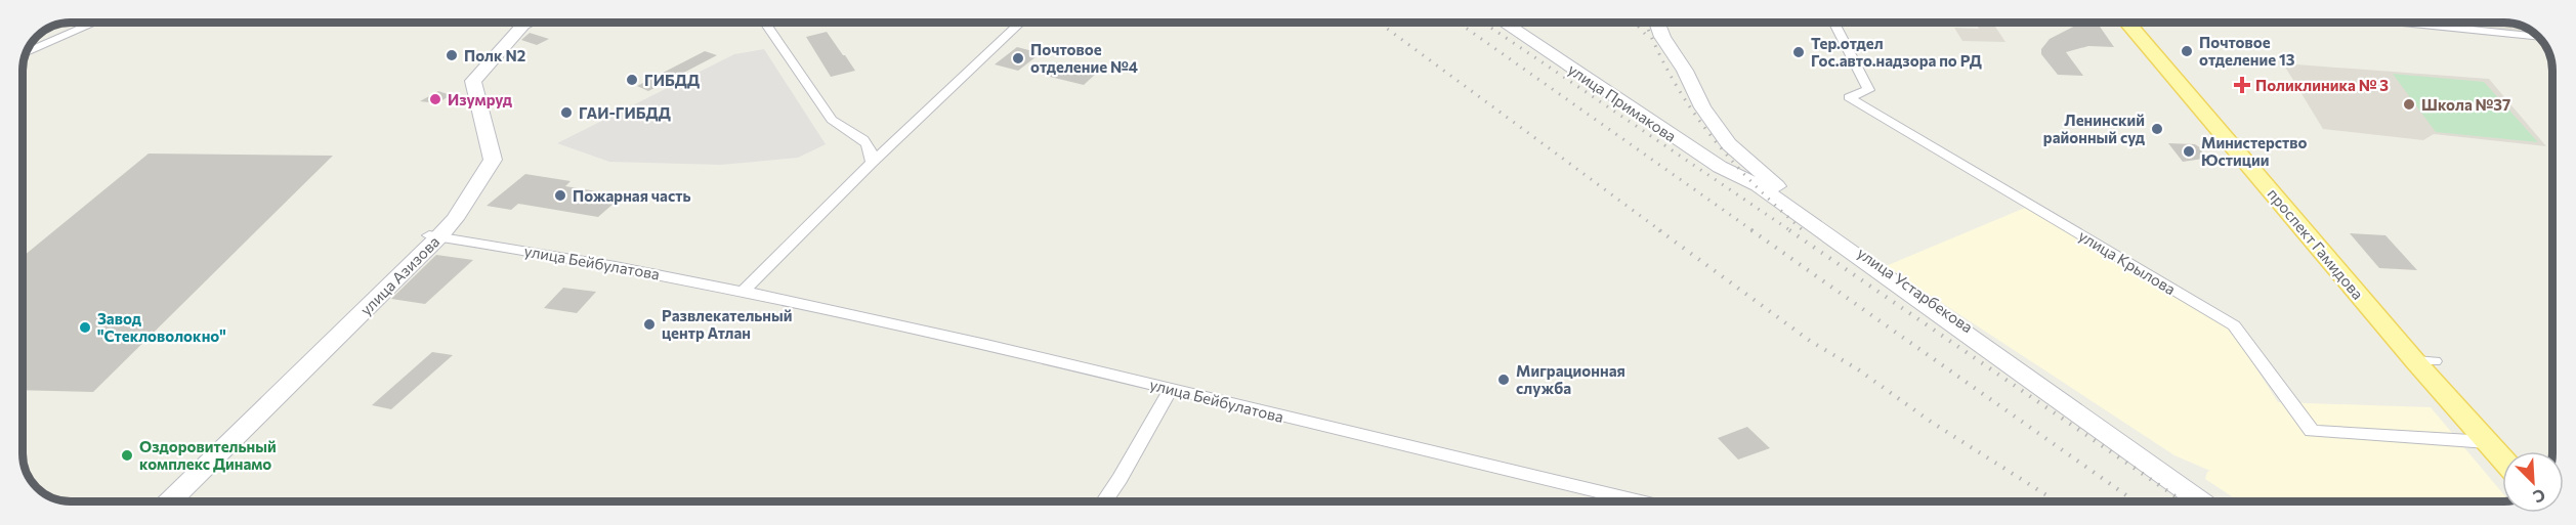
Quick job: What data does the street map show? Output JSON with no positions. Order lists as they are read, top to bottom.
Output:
{
  "streets": {
    "main road": [
      "улица Примакова",
      "проспект Гамидова",
      "улица Азизова",
      "улица Устарбекова"
    ],
    "street": ["улица Бейбулатова", "улица Крылова"]
  },
  "crossings": [
    ["улица Примакова", "улица Устарбекова"],
    ["проспект Гамидова", "улица Крылова"],
    ["улица Бейбулатова", "улица Азизова"]
  ],
  "places": {
    "other": [
      "Почтовое отделение 13",
      "Тер.отдел Гос.авто.надзора по РД",
      "Полк N2",
      "Почтовое отделение №4",
      "ГИБДД",
      "Изумруд",
      "Школа №37",
      "ГАИ-ГИБДД",
      "Ленинский районный суд",
      "Министерство Юстиции",
      "Пожарная часть",
      "Развлекательный центр Атлан",
      "Завод \"Стекловолокно\"",
      "Миграционная служба",
      "Оздоровительный комплекс Динамо"
    ],
    "health": ["Поликлиника № 3"]
  },
  "north": "bottom right"
}
